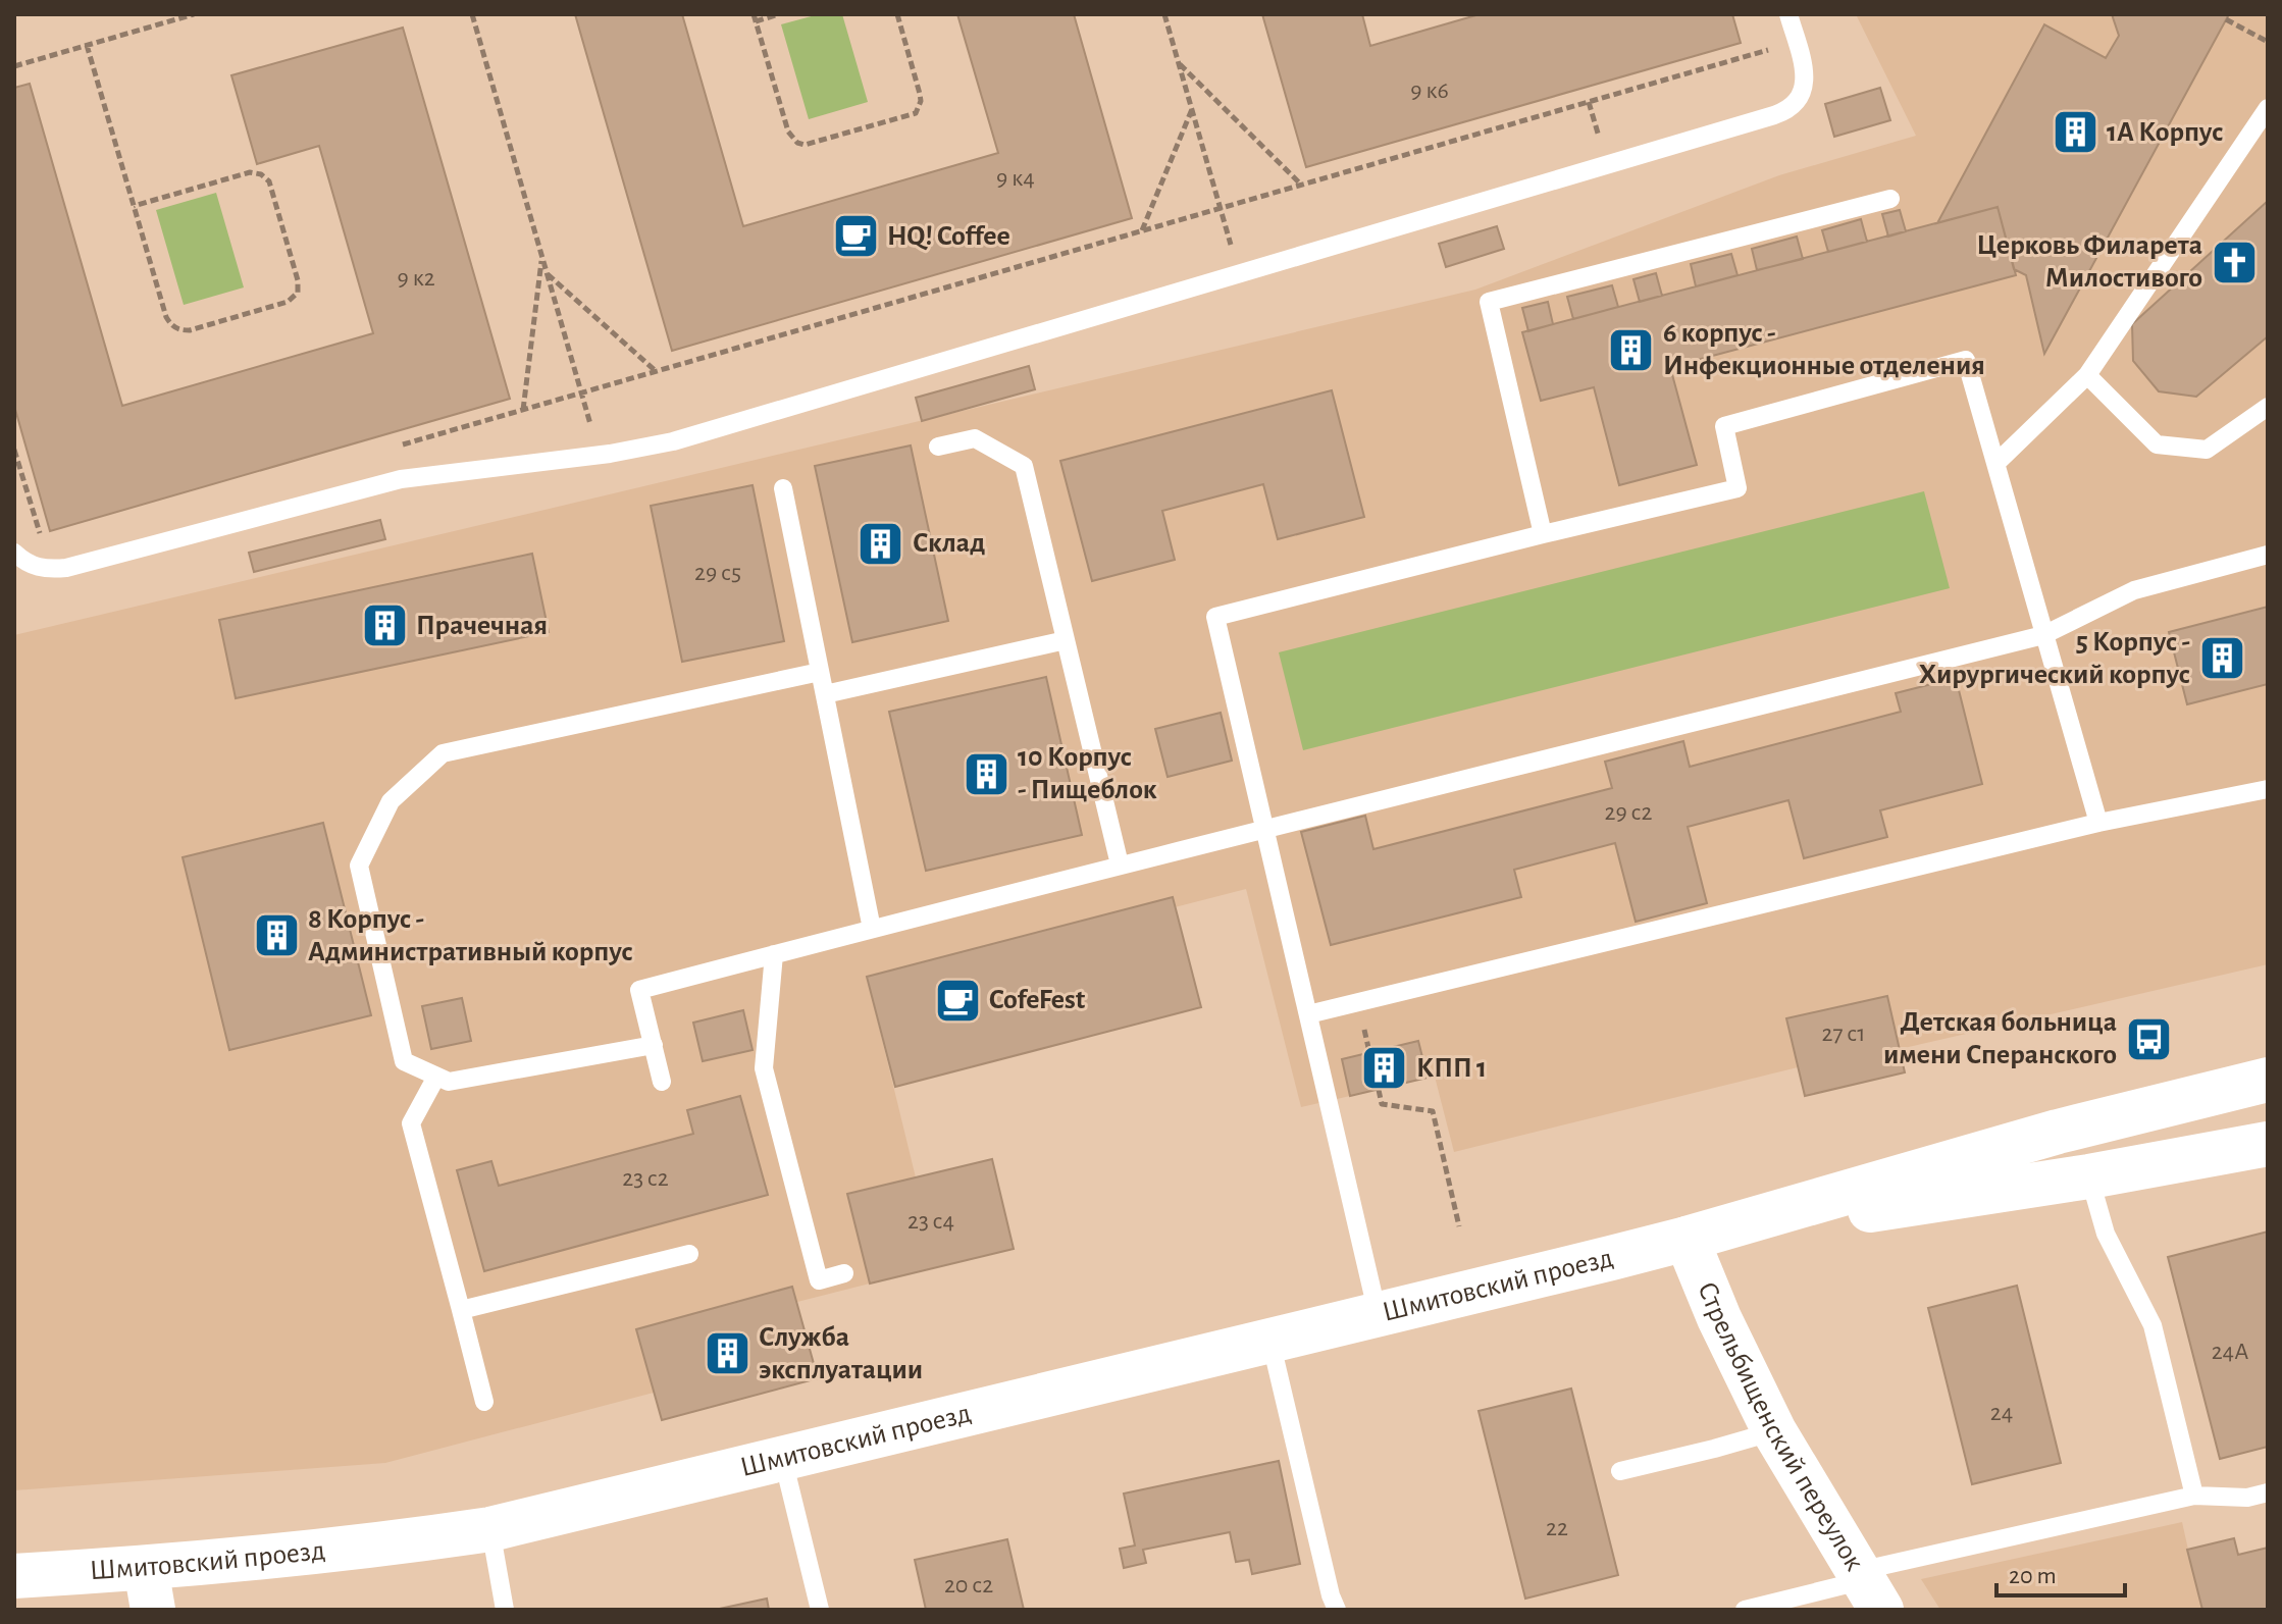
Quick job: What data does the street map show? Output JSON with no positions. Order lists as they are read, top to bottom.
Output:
{
  "streets": {
    "main road": ["Шмитовский проезд", "Стрельбищенский переулок"]
  },
  "crossings": [
    ["Шмитовский проезд", "Стрельбищенский переулок"]
  ],
  "places": {
    "building": [
      "1А Корпус",
      "6 корпус - Инфекционные отделения",
      "Склад",
      "Прачечная",
      "5 Корпус - Хирургический корпус",
      "10 Корпус - Пищеблок",
      "8 Корпус - Административный корпус",
      "КПП 1",
      "Служба эксплуатации"
    ],
    "cafe": ["HQ! Coffee", "CofeFest"],
    "church": ["Церковь Филарета Милостивого"],
    "bus stop": ["Детская больница имени Сперанского"]
  },
  "house_numbers": [
    "9 к6",
    "9 к4",
    "9 к2",
    "29 с5",
    "29 с2",
    "27 с1",
    "23 с2",
    "23 с4",
    "24А",
    "24",
    "22",
    "20 с2"
  ],
  "scale_bar": "20 m"
}
